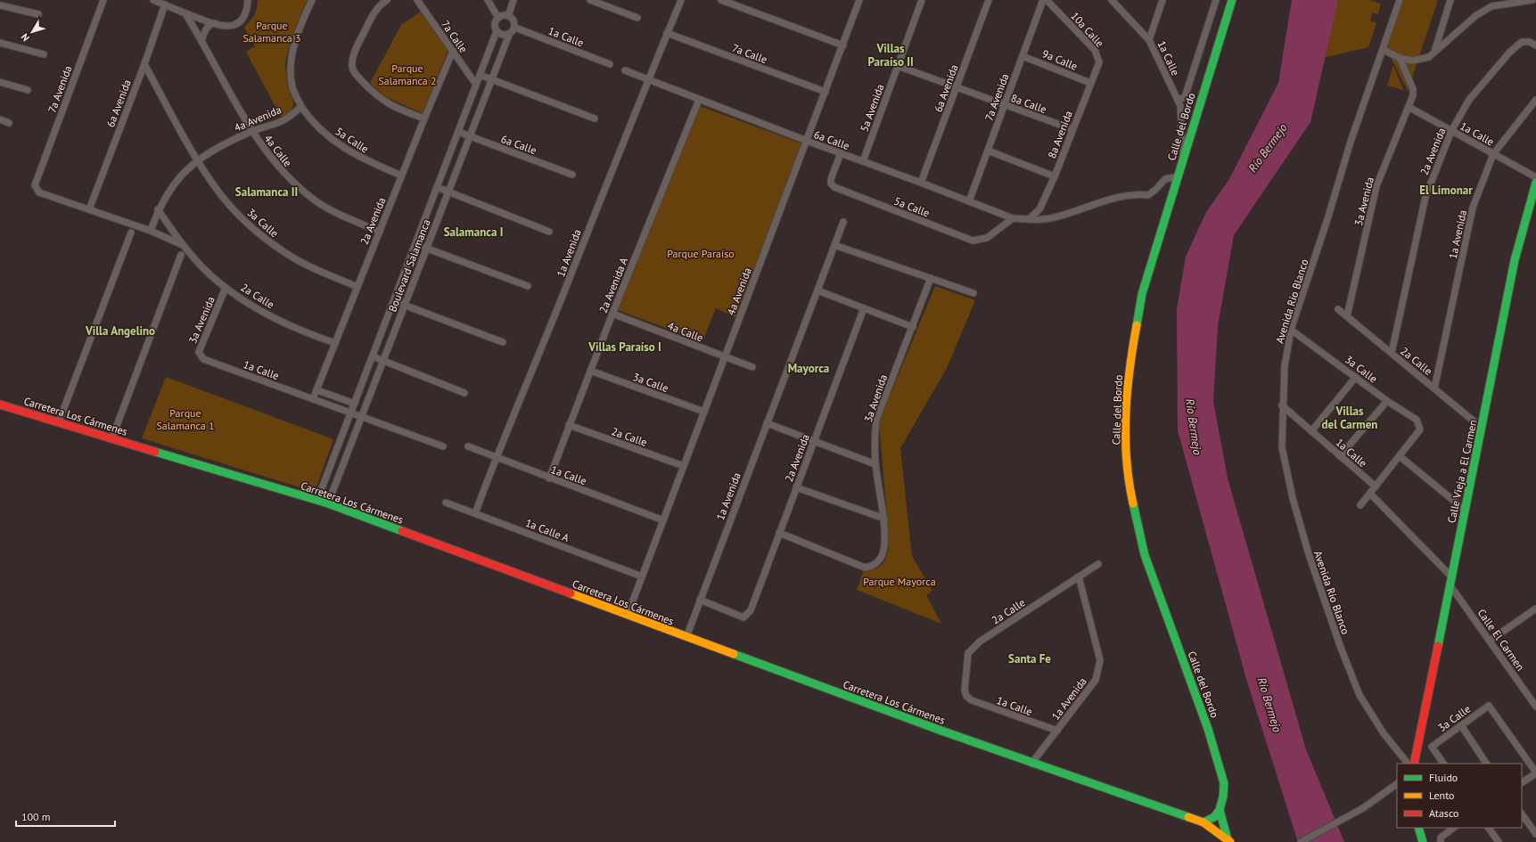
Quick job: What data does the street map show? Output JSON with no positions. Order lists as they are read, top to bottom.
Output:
{
  "streets": {
    "street": [
      "10a Calle",
      "7a Calle",
      "1a Calle",
      "9a Calle",
      "6a Avenida",
      "7a Avenida",
      "8a Calle",
      "5a Avenida",
      "4a Avenida",
      "Calle del Bordo",
      "8a Avenida",
      "5a Calle",
      "6a Calle",
      "4a Calle",
      "2a Avenida",
      "3a Avenida",
      "3a Calle",
      "1a Avenida",
      "Boulevard Salamanca",
      "2a Avenida A",
      "2a Calle",
      "Avenida Río Blanco",
      "Carretera Los Cármenes",
      "Calle Vieja a El Carmen",
      "1a Calle A",
      "Calle El Carmen"
    ]
  },
  "crossings": [
    ["10a Calle", "8a Avenida"],
    ["7a Calle", "4a Avenida"],
    ["7a Calle", "2a Avenida"],
    ["7a Calle", "1a Avenida"],
    ["7a Calle", "Boulevard Salamanca"],
    ["1a Calle", "4a Avenida"],
    ["1a Calle", "Calle del Bordo"],
    ["1a Calle", "2a Avenida"],
    ["1a Calle", "3a Avenida"],
    ["1a Calle", "1a Avenida"],
    ["1a Calle", "Boulevard Salamanca"],
    ["1a Calle", "2a Avenida A"],
    ["1a Calle", "2a Calle"],
    ["1a Calle", "Avenida Río Blanco"],
    ["9a Calle", "7a Avenida"],
    ["9a Calle", "8a Avenida"],
    ["6a Avenida", "8a Calle"],
    ["6a Avenida", "6a Calle"],
    ["6a Avenida", "3a Calle"],
    ["6a Avenida", "2a Calle"],
    ["7a Avenida", "8a Calle"],
    ["7a Avenida", "6a Calle"],
    ["7a Avenida", "2a Calle"],
    ["8a Calle", "5a Avenida"],
    ["8a Calle", "8a Avenida"],
    ["5a Avenida", "6a Calle"],
    ["4a Avenida", "5a Calle"],
    ["4a Avenida", "6a Calle"],
    ["4a Avenida", "4a Calle"],
    ["4a Avenida", "3a Calle"],
    ["4a Avenida", "2a Calle"],
    ["4a Avenida", "Carretera Los Cármenes"],
    ["4a Avenida", "1a Calle A"],
    ["Calle del Bordo", "6a Calle"],
    ["Calle del Bordo", "Carretera Los Cármenes"],
    ["8a Avenida", "6a Calle"],
    ["5a Calle", "6a Calle"],
    ["5a Calle", "2a Avenida"],
    ["6a Calle", "1a Avenida"],
    ["6a Calle", "Boulevard Salamanca"],
    ["6a Calle", "2a Avenida A"],
    ["4a Calle", "2a Avenida"],
    ["4a Calle", "2a Avenida A"],
    ["2a Avenida", "3a Avenida"],
    ["2a Avenida", "3a Calle"],
    ["2a Avenida", "1a Avenida"],
    ["2a Avenida", "2a Calle"],
    ["3a Avenida", "2a Calle"],
    ["3a Calle", "2a Avenida A"],
    ["3a Calle", "Avenida Río Blanco"],
    ["1a Avenida", "2a Calle"],
    ["1a Avenida", "Carretera Los Cármenes"],
    ["1a Avenida", "1a Calle A"],
    ["Boulevard Salamanca", "Carretera Los Cármenes"],
    ["2a Avenida A", "2a Calle"],
    ["2a Calle", "Calle Vieja a El Carmen"],
    ["Calle Vieja a El Carmen", "Calle El Carmen"]
  ],
  "districts": [
    "Villas Paraíso II",
    "El Limonar",
    "Salamanca II",
    "Salamanca I",
    "Villa Angelino",
    "Villas Paraíso I",
    "Mayorca",
    "Villas del Carmen",
    "Santa Fe"
  ],
  "water": ["Río Bermejo"],
  "parks": [
    "Parque Salamanca 3",
    "Parque Salamanca 2",
    "Parque Paraíso",
    "Parque Salamanca 1",
    "Parque Mayorca"
  ],
  "legend": ["Fluido", "Lento", "Atasco"],
  "scale_bar": "100 m",
  "north": "bottom left"
}
